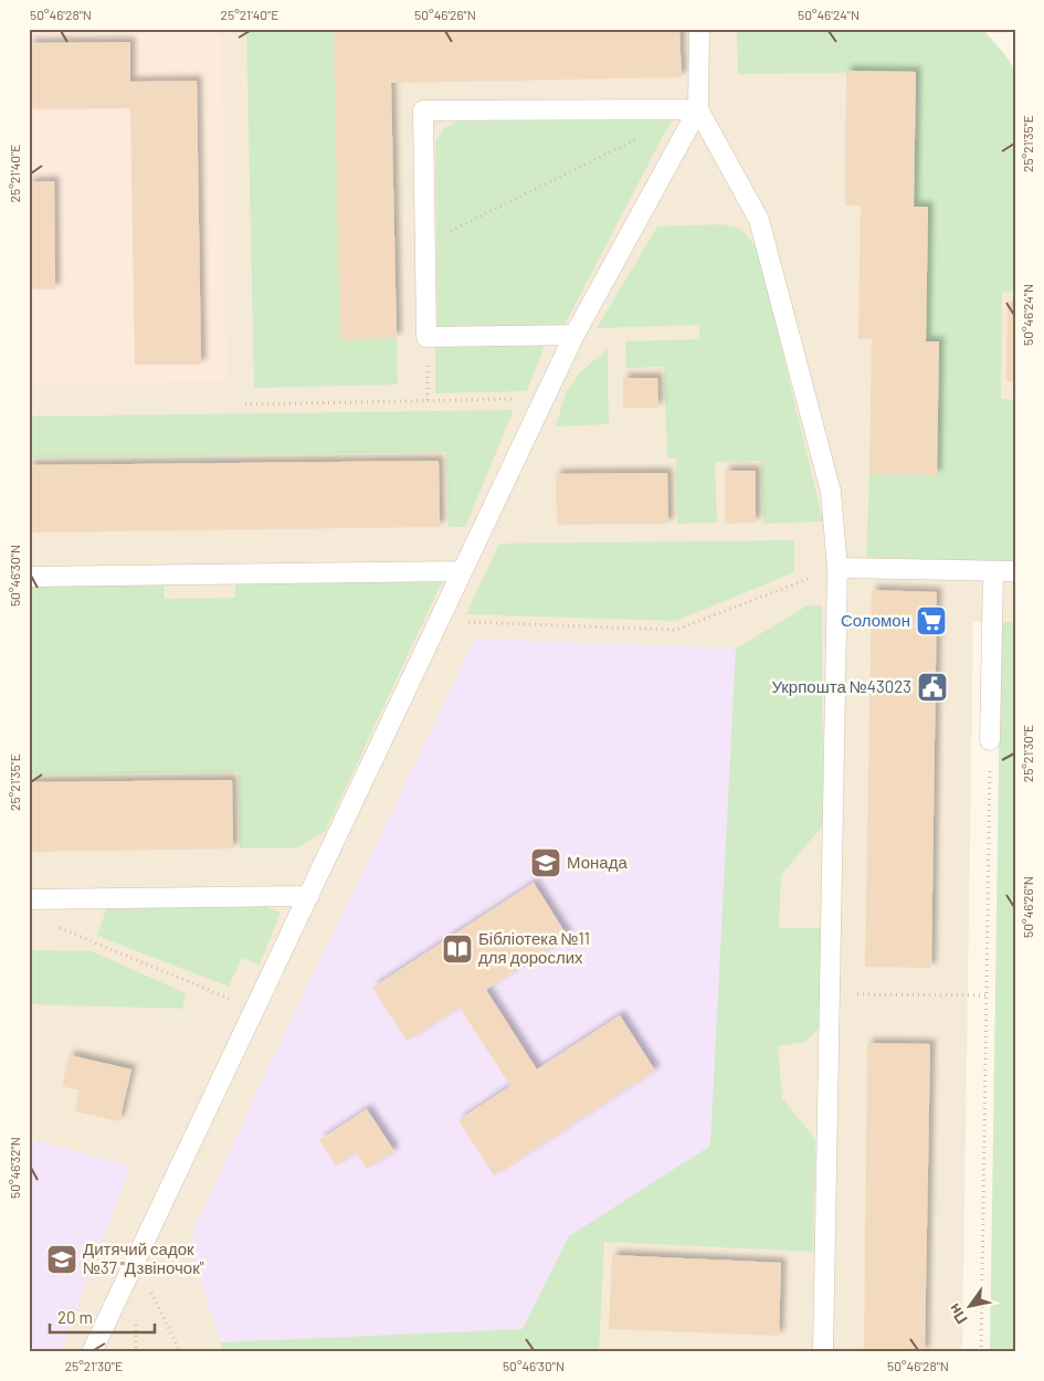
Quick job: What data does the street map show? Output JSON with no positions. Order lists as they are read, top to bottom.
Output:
{
  "places": {
    "supermarket": ["Соломон"],
    "public building": ["Укрпошта №43023"],
    "school or university": ["Монада", "Дитячий садок №37 \"Дзвіночок\""],
    "library": ["Бібліотека №11 для дорослих"]
  },
  "scale_bar": "20 m",
  "north": "bottom left",
  "coordinates": [
    "50°46'28\"N",
    "25°21'40\"E",
    "50°46'26\"N",
    "50°46'24\"N",
    "25°21'35\"E",
    "50°46'30\"N",
    "25°21'30\"E",
    "50°46'32\"N"
  ]
}
